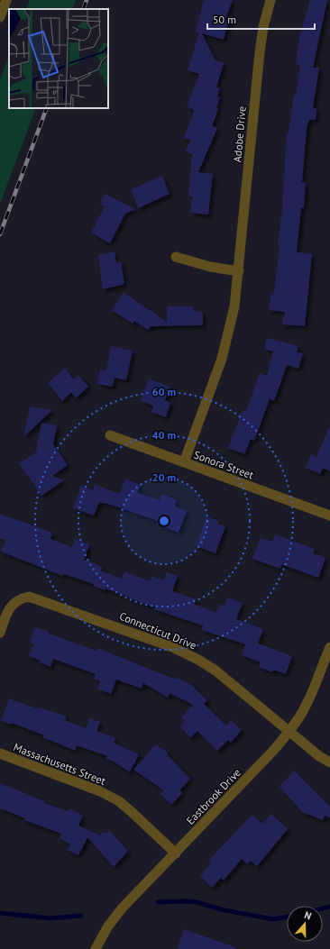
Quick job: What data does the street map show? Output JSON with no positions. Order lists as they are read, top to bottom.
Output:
{
  "streets": {
    "street": [
      "Adobe Drive",
      "Sonora Street",
      "Connecticut Drive",
      "Massachusetts Street",
      "Eastbrook Drive"
    ]
  },
  "crossings": [
    ["Adobe Drive", "Sonora Street"],
    ["Connecticut Drive", "Eastbrook Drive"],
    ["Massachusetts Street", "Eastbrook Drive"]
  ],
  "scale_bar": "50 m",
  "north": "top",
  "rings": ["60 m", "40 m", "20 m"]
}
